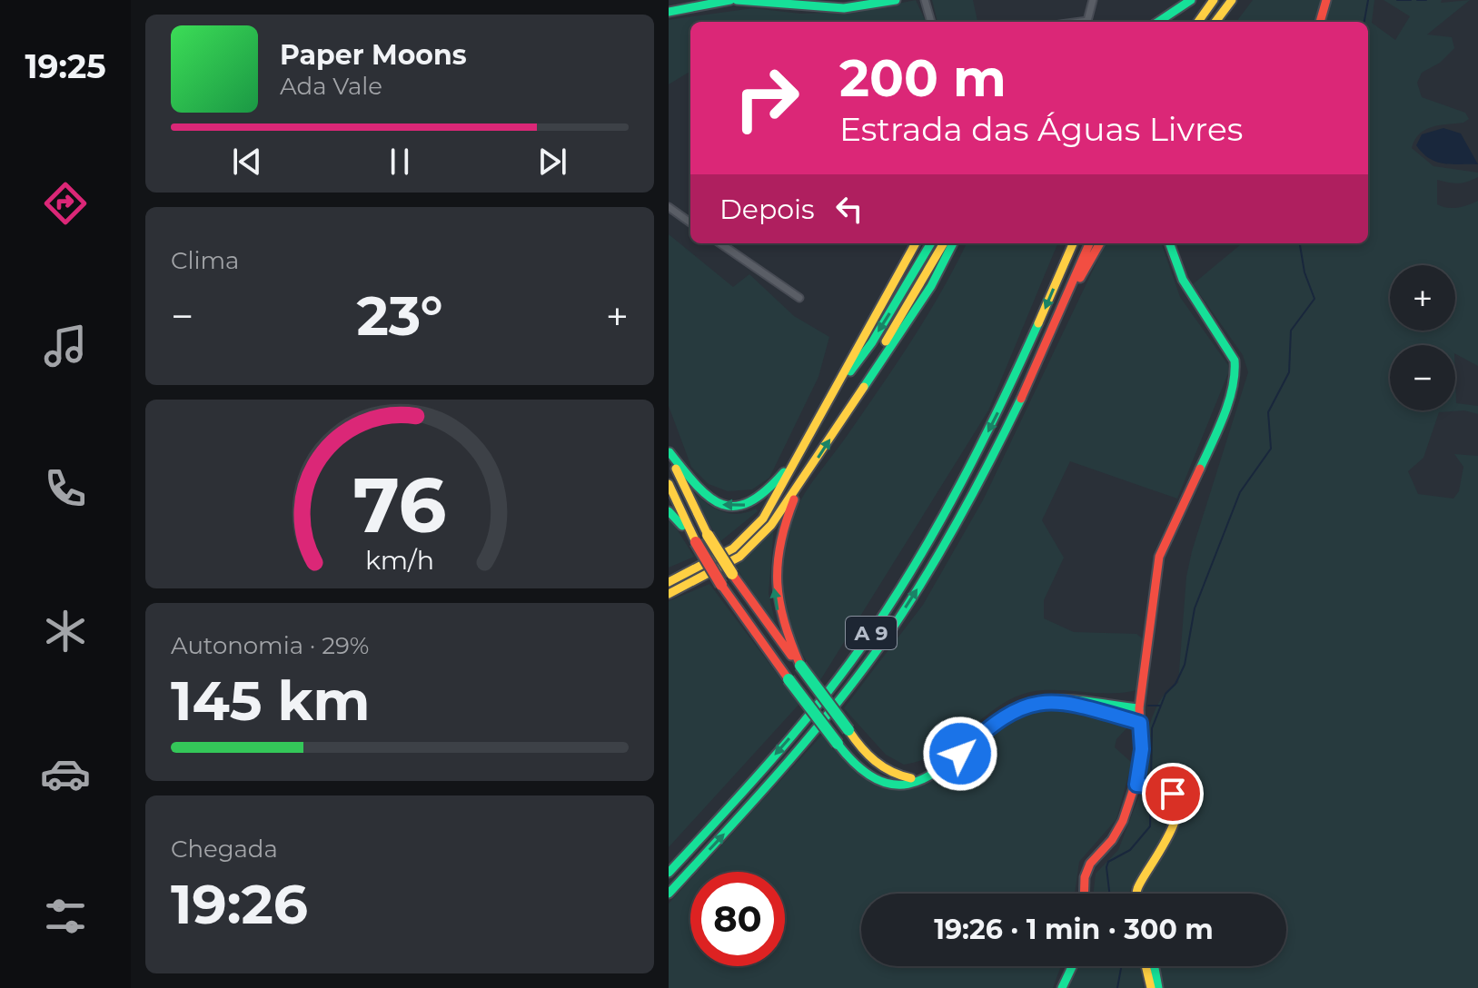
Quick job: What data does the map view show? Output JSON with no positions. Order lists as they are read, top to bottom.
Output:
{
  "streets": {
    "main road": ["A 9"]
  },
  "page": {
    "tabs": "19:25",
    "turn": ["200 m", "Estrada das Águas Livres"],
    "song": ["Paper Moons", "Ada Vale"],
    "then": "Depois",
    "tile": [
      "Clima",
      ["Autonomia · 29%", "145 km"],
      ["Chegada", "19:26"]
    ],
    "map_buttons": ["+", "−"],
    "heat": ["−", "23°", "+"],
    "limit": "80",
    "trip": "19:26 · 1 min · 300 m",
    "gauge": ["76", "km/h"]
  }
}
